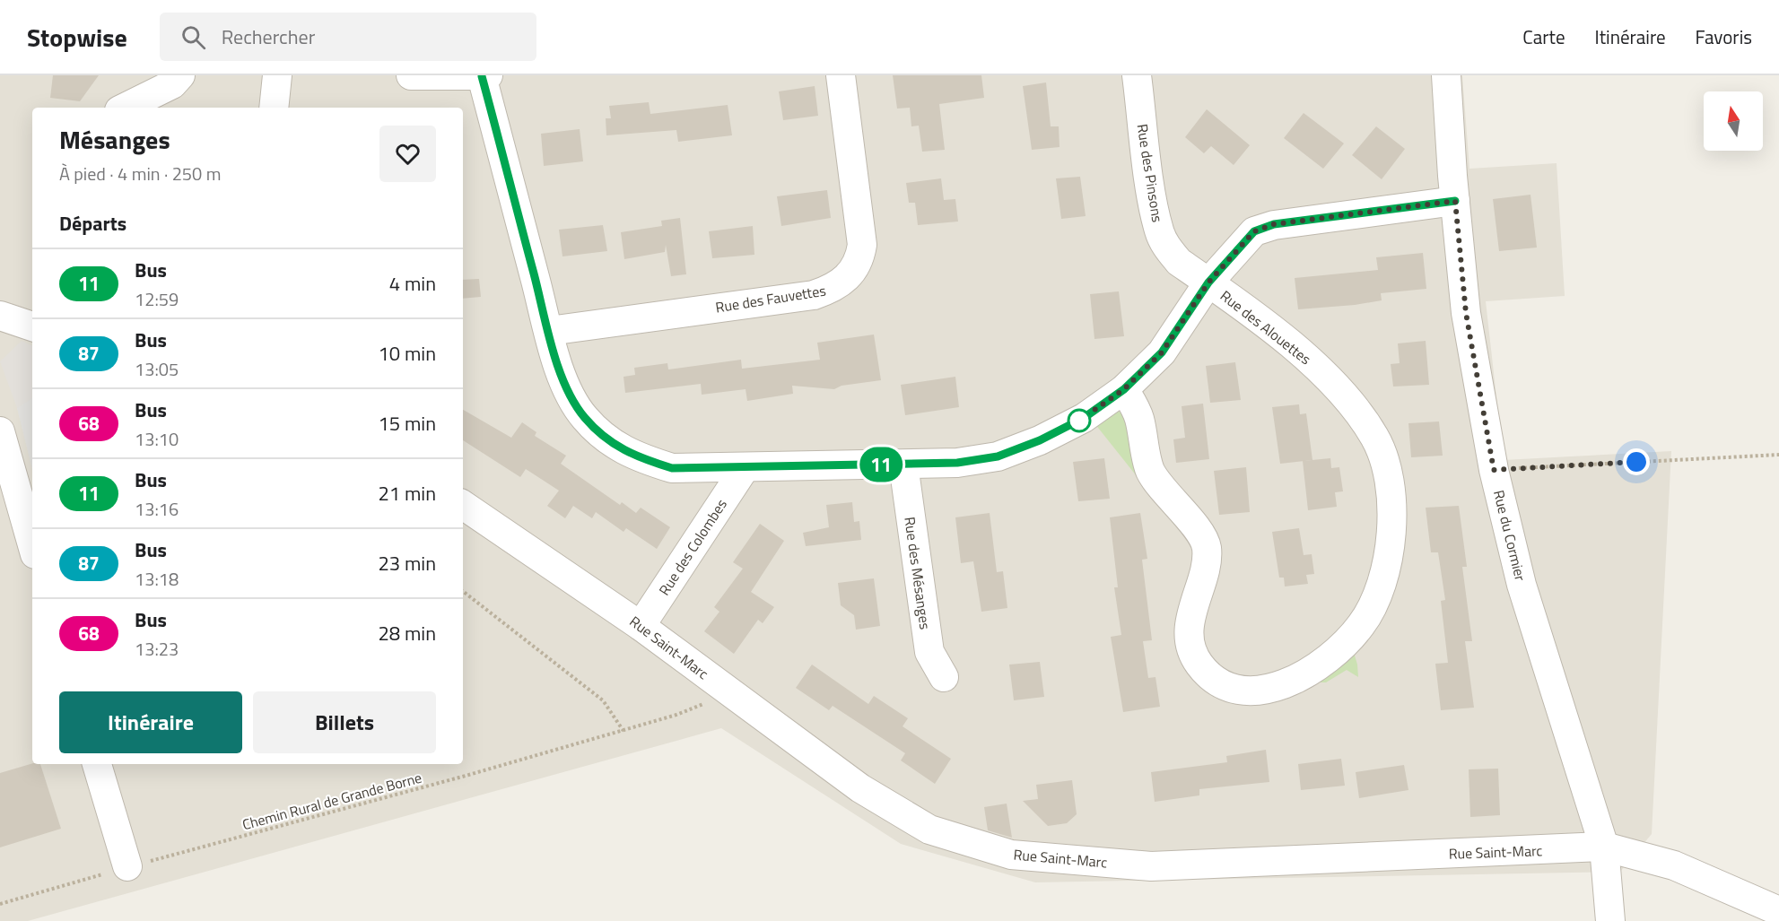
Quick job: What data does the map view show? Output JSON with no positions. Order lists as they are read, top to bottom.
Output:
{
  "streets": {
    "street": [
      "Rue des Pinsons",
      "Rue des Fauvettes",
      "Rue des Alouettes",
      "Rue du Cormier",
      "Rue des Colombes",
      "Rue des Mésanges",
      "Rue Saint-Marc"
    ],
    "path": ["Chemin Rural de Grande Borne"]
  },
  "crossings": [
    ["Rue des Pinsons", "Rue des Alouettes"],
    ["Rue du Cormier", "Rue Saint-Marc"],
    ["Rue des Colombes", "Rue Saint-Marc"],
    ["Rue Saint-Marc", "Chemin Rural de Grande Borne"]
  ],
  "lines": ["bus line 11"],
  "north": "top",
  "page": {
    "header": "Stopwise",
    "search": "Rechercher",
    "nav": ["Carte", "Itinéraire", "Favoris"],
    "on_map": "11",
    "heading": [
      ["Mésanges", "À pied · 4 min · 250 m"],
      "Départs"
    ],
    "list": [
      {
        "mark": "11",
        "name": "Bus",
        "note": "12:59",
        "value": "4 min"
      },
      {
        "mark": "87",
        "name": "Bus",
        "note": "13:05",
        "value": "10 min"
      },
      {
        "mark": "68",
        "name": "Bus",
        "note": "13:10",
        "value": "15 min"
      },
      {
        "mark": "11",
        "name": "Bus",
        "note": "13:16",
        "value": "21 min"
      },
      {
        "mark": "87",
        "name": "Bus",
        "note": "13:18",
        "value": "23 min"
      },
      {
        "mark": "68",
        "name": "Bus",
        "note": "13:23",
        "value": "28 min"
      }
    ],
    "buttons": ["Itinéraire", "Billets"]
  }
}
